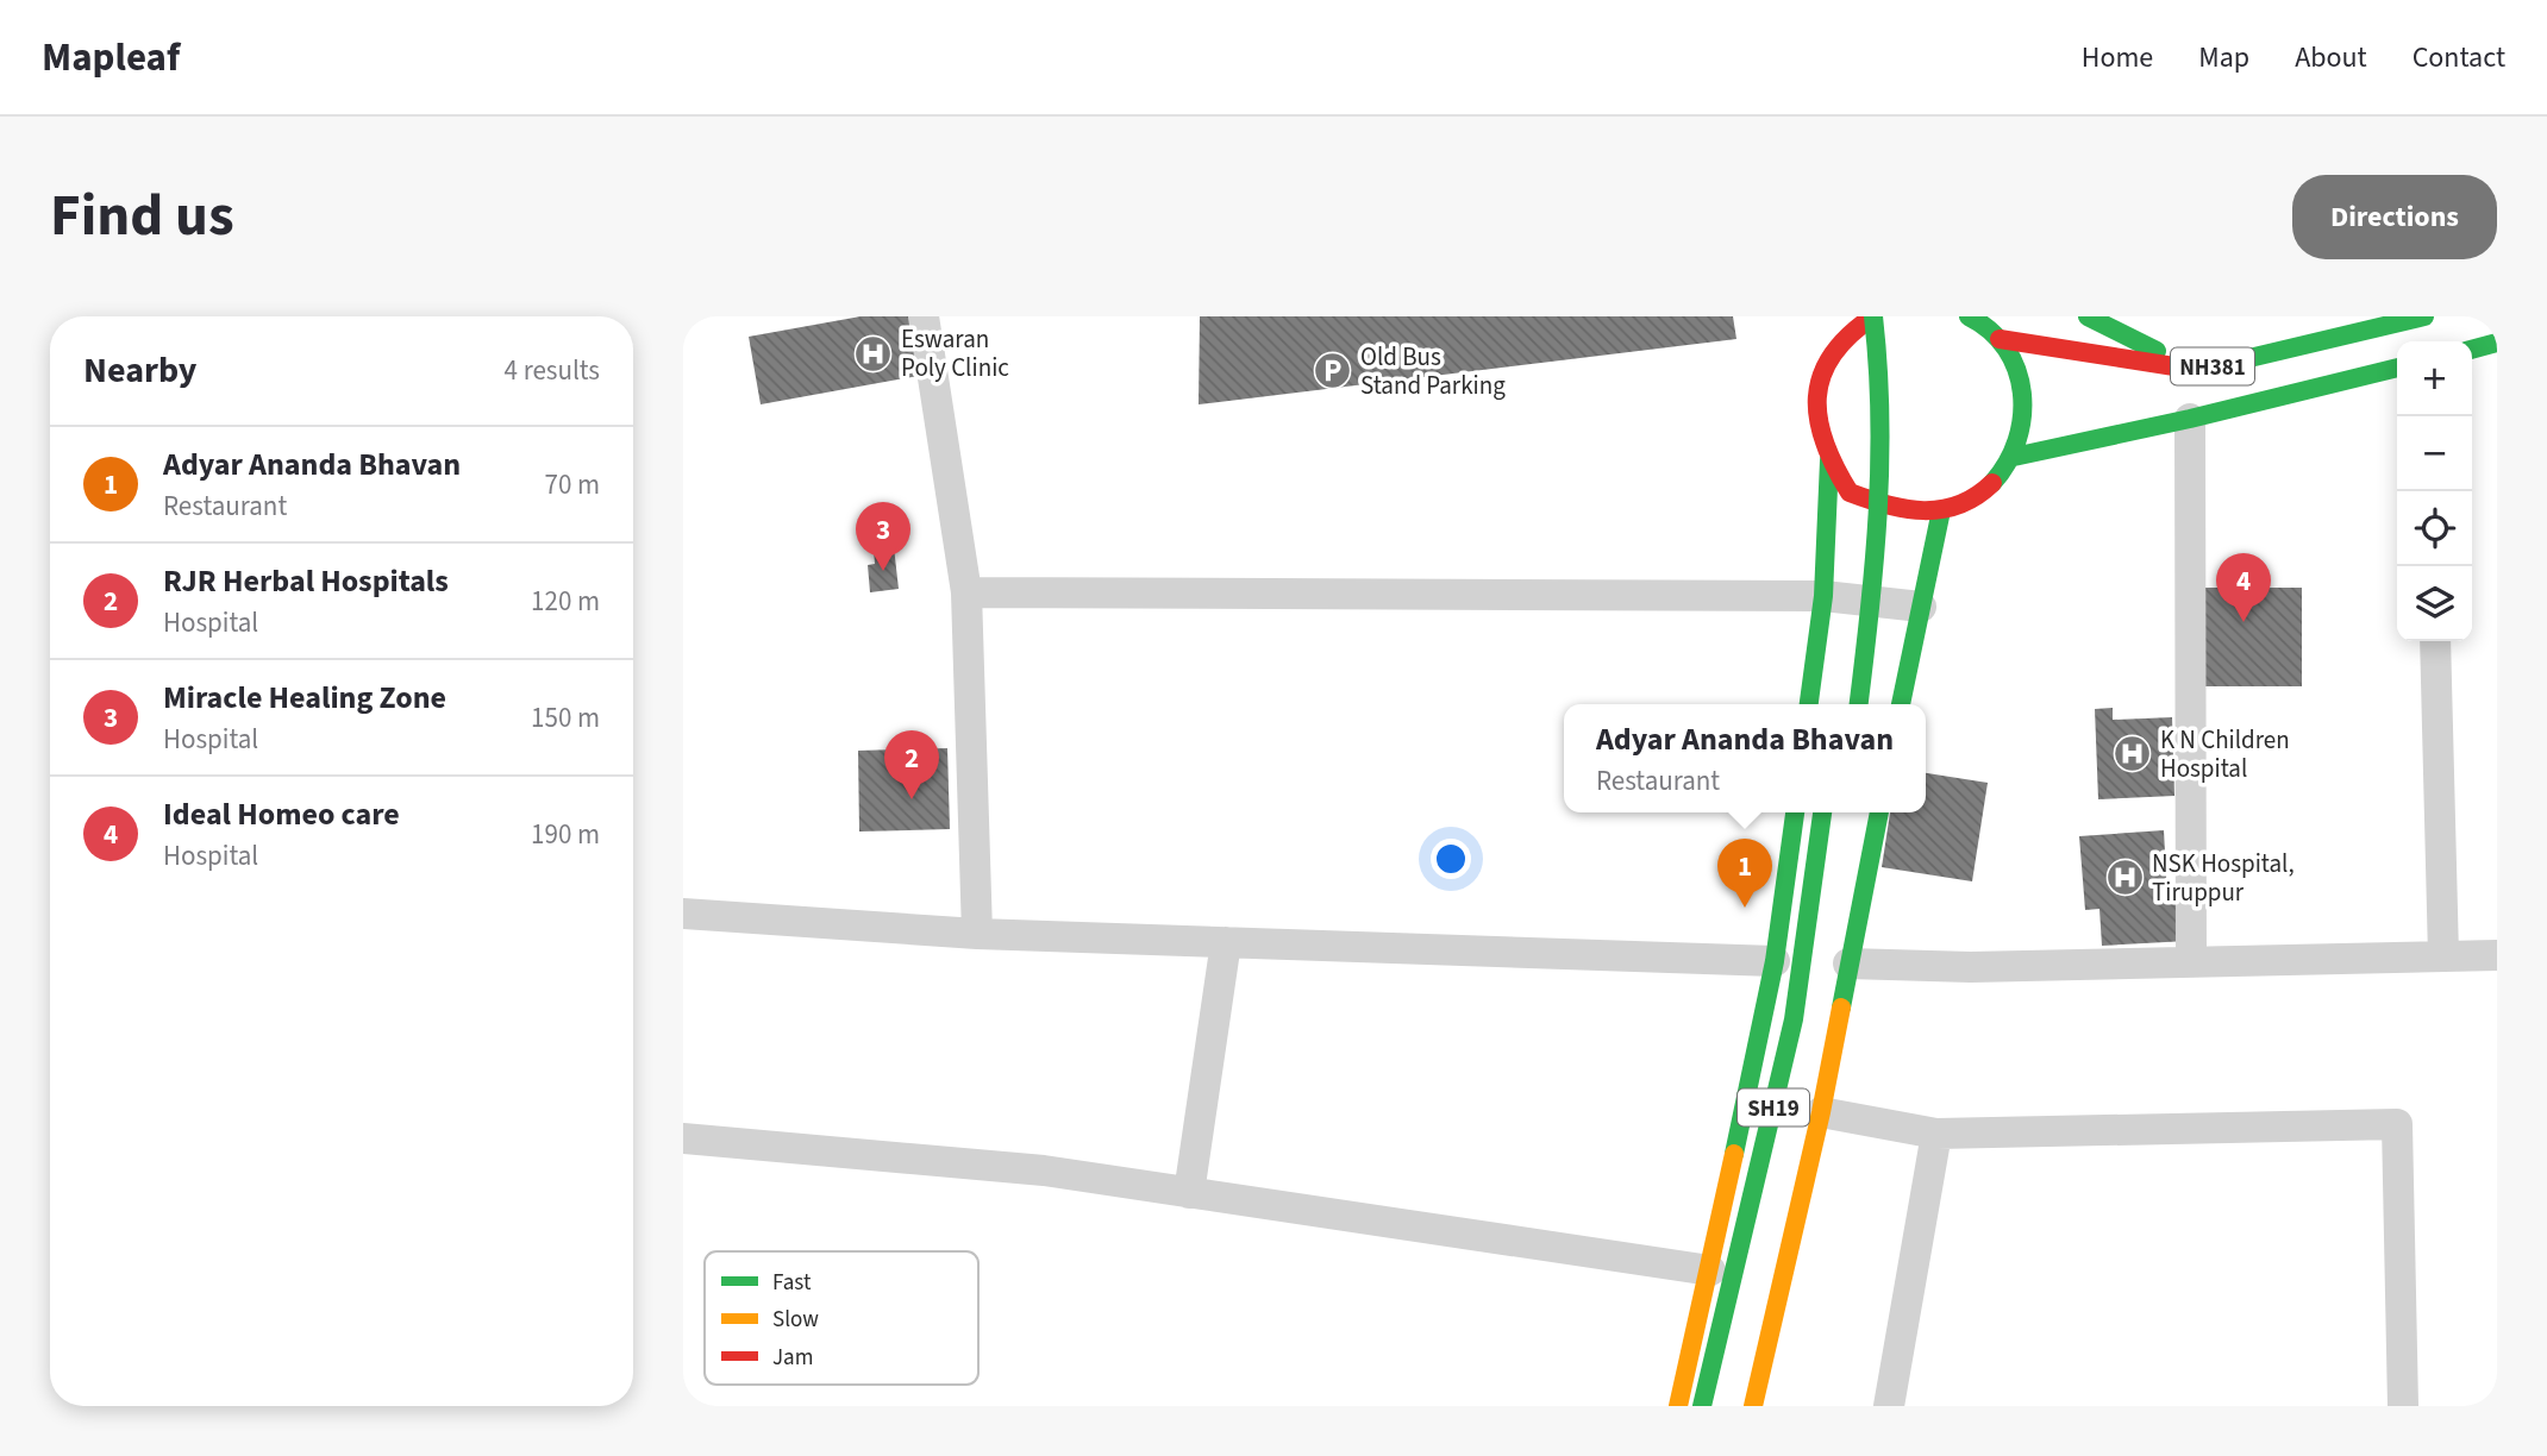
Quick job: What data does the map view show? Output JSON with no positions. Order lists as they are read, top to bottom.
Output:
{
  "streets": {
    "main road": ["NH381", "SH19"]
  },
  "places": {
    "hospital": ["Eswaran Poly Clinic", "K N Children Hospital", "NSK Hospital, Tiruppur"],
    "parking": ["Old Bus Stand Parking"]
  },
  "legend": ["Fast", "Slow", "Jam"],
  "page": {
    "header": "Mapleaf",
    "nav": [
      "Home",
      "Map",
      "About",
      "Contact"
    ],
    "title": "Find us",
    "buttons": "Directions",
    "heading": ["Nearby", "4 results"],
    "map_buttons": ["+", "−"],
    "list": [
      {
        "mark": "1",
        "name": "Adyar Ananda Bhavan",
        "note": "Restaurant",
        "value": "70 m"
      },
      {
        "mark": "2",
        "name": "RJR Herbal Hospitals",
        "note": "Hospital",
        "value": "120 m"
      },
      {
        "mark": "3",
        "name": "Miracle Healing Zone",
        "note": "Hospital",
        "value": "150 m"
      },
      {
        "mark": "4",
        "name": "Ideal Homeo care",
        "note": "Hospital",
        "value": "190 m"
      }
    ],
    "pins": [
      "3",
      "4",
      "2",
      "1"
    ],
    "popup": ["Adyar Ananda Bhavan", "Restaurant"]
  }
}
